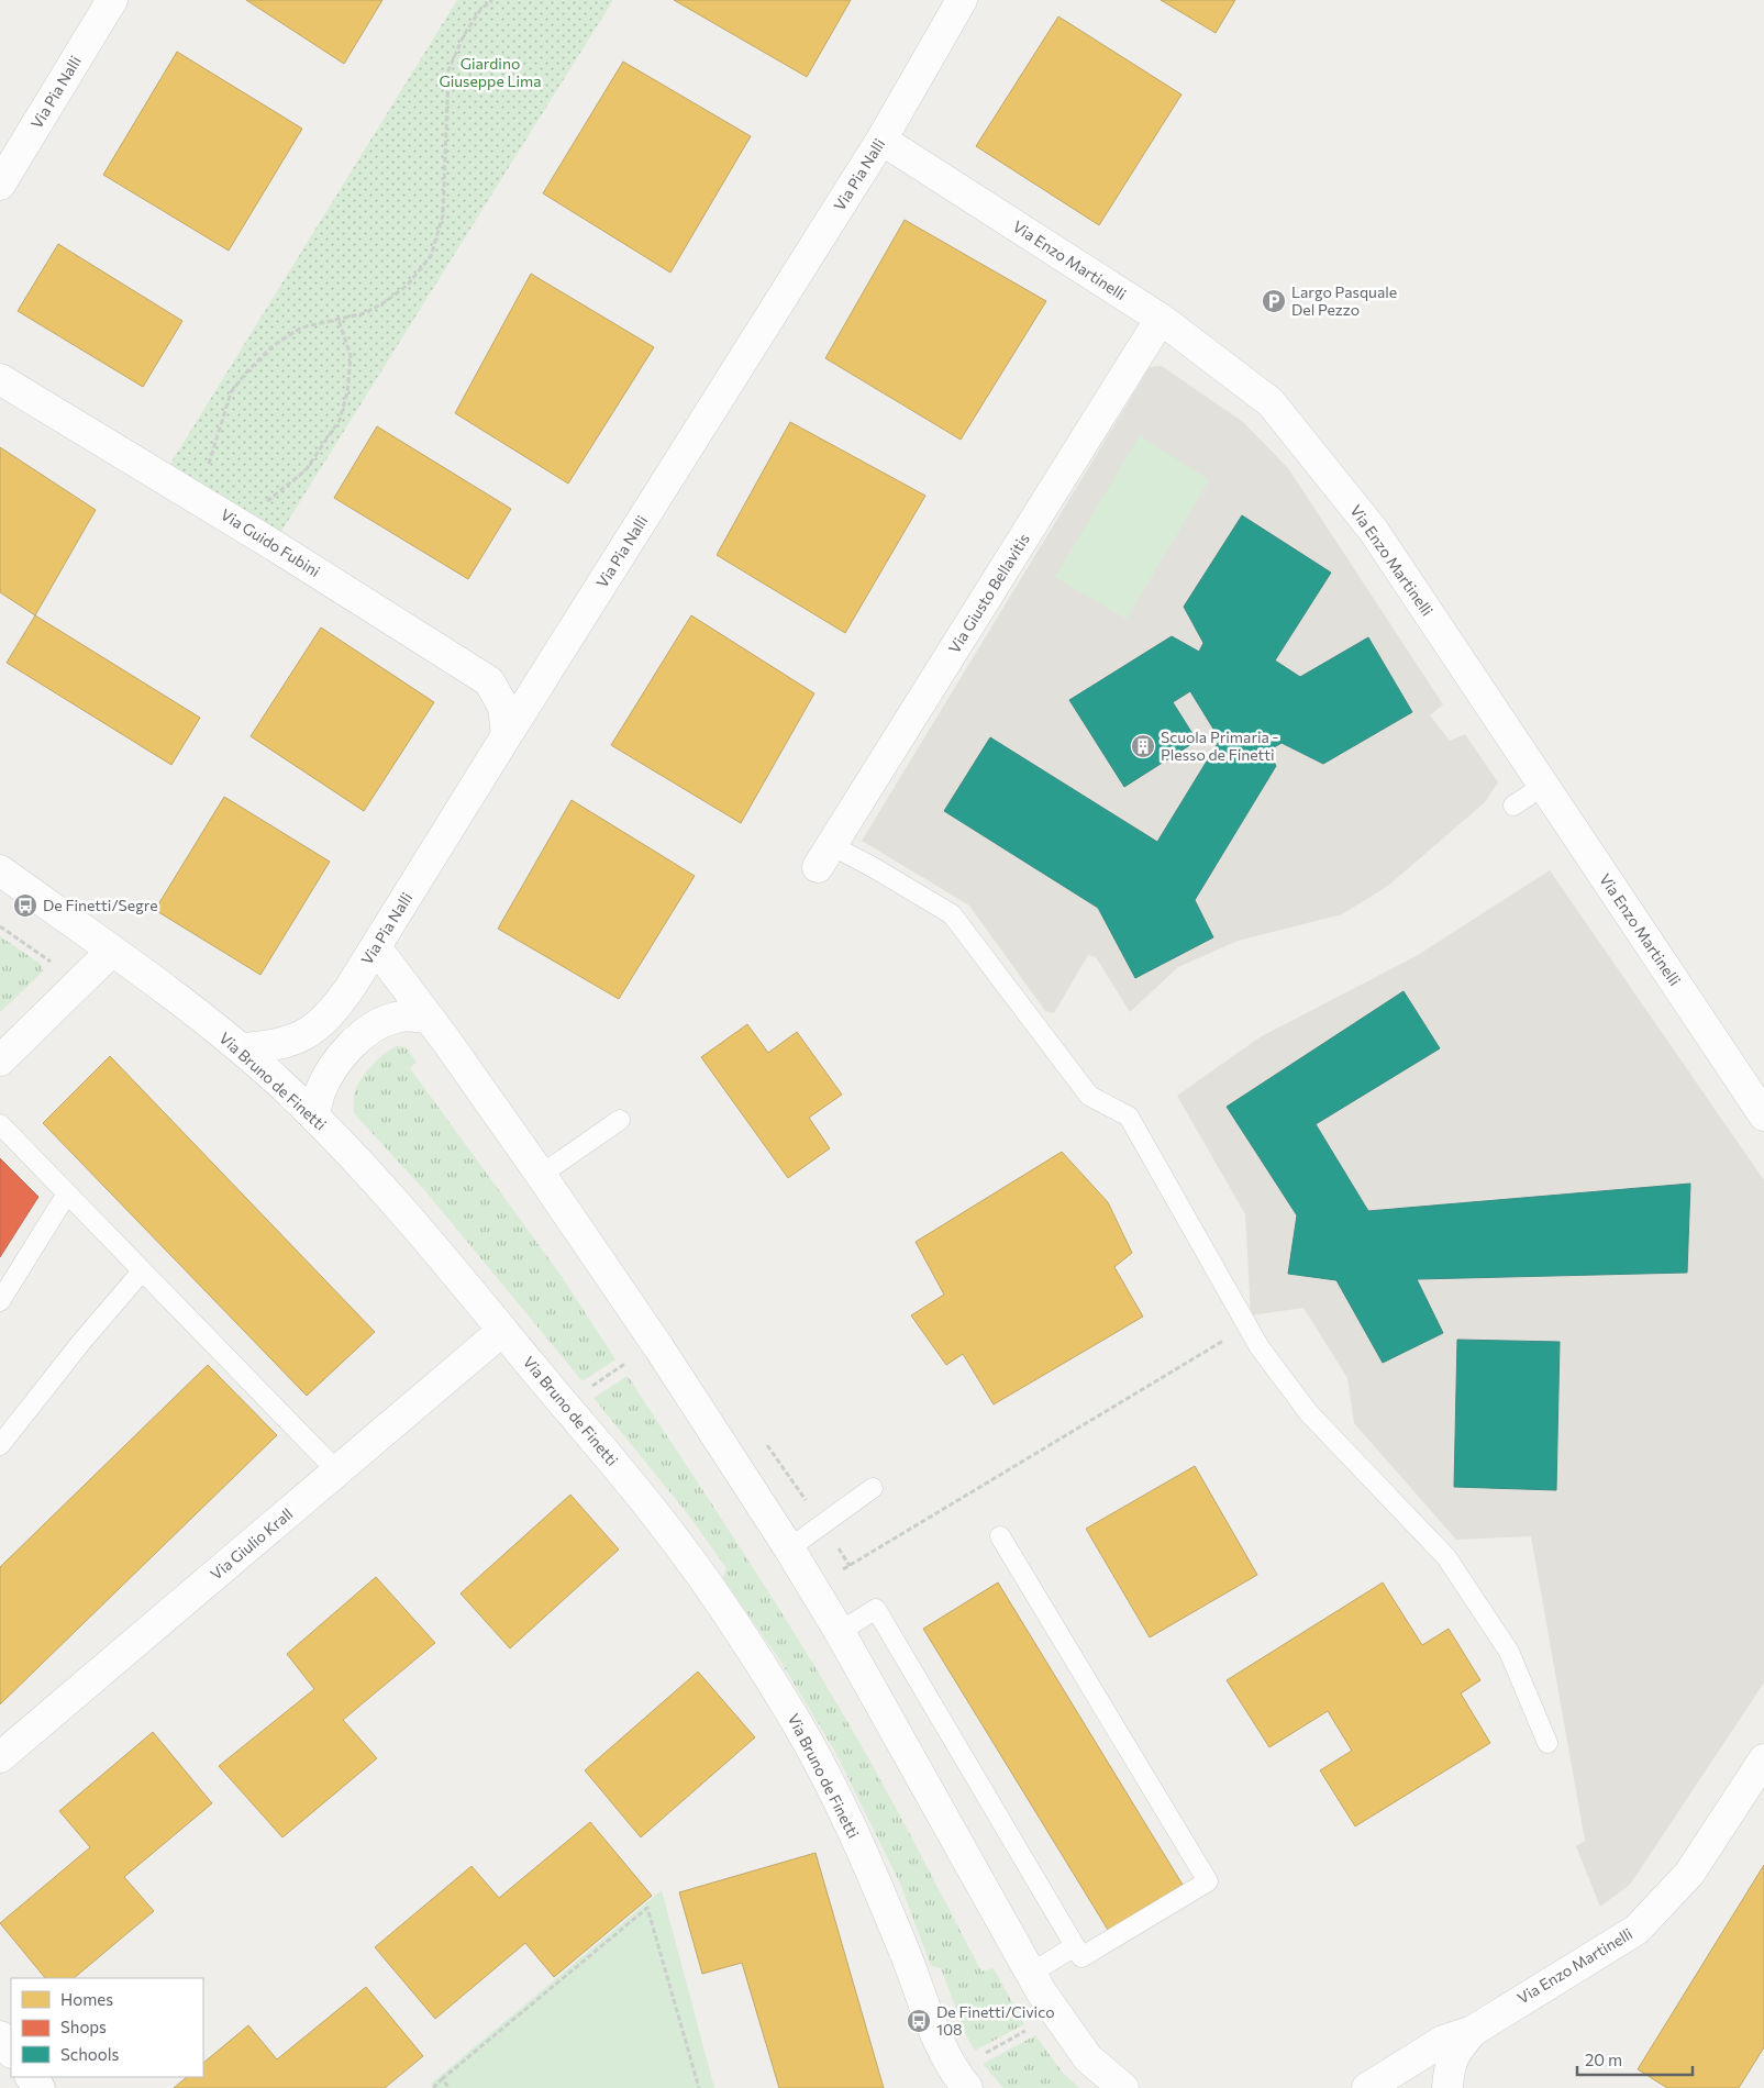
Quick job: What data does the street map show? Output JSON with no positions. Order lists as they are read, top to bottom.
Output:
{
  "streets": {
    "street": [
      "Via Pia Nalli",
      "Via Enzo Martinelli",
      "Via Guido Fubini",
      "Via Giusto Bellavitis",
      "Via Bruno de Finetti",
      "Via Giulio Krall"
    ]
  },
  "crossings": [
    ["Via Pia Nalli", "Via Enzo Martinelli"],
    ["Via Pia Nalli", "Via Guido Fubini"],
    ["Via Pia Nalli", "Via Bruno de Finetti"],
    ["Via Enzo Martinelli", "Via Giusto Bellavitis"],
    ["Via Bruno de Finetti", "Via Giulio Krall"]
  ],
  "parks": ["Giardino Giuseppe Lima"],
  "places": {
    "parking": ["Largo Pasquale Del Pezzo"],
    "building": ["Scuola Primaria - Plesso de Finetti"],
    "bus stop": ["De Finetti/Segre", "De Finetti/Civico 108"]
  },
  "legend": ["Homes", "Shops", "Schools"],
  "scale_bar": "20 m"
}
